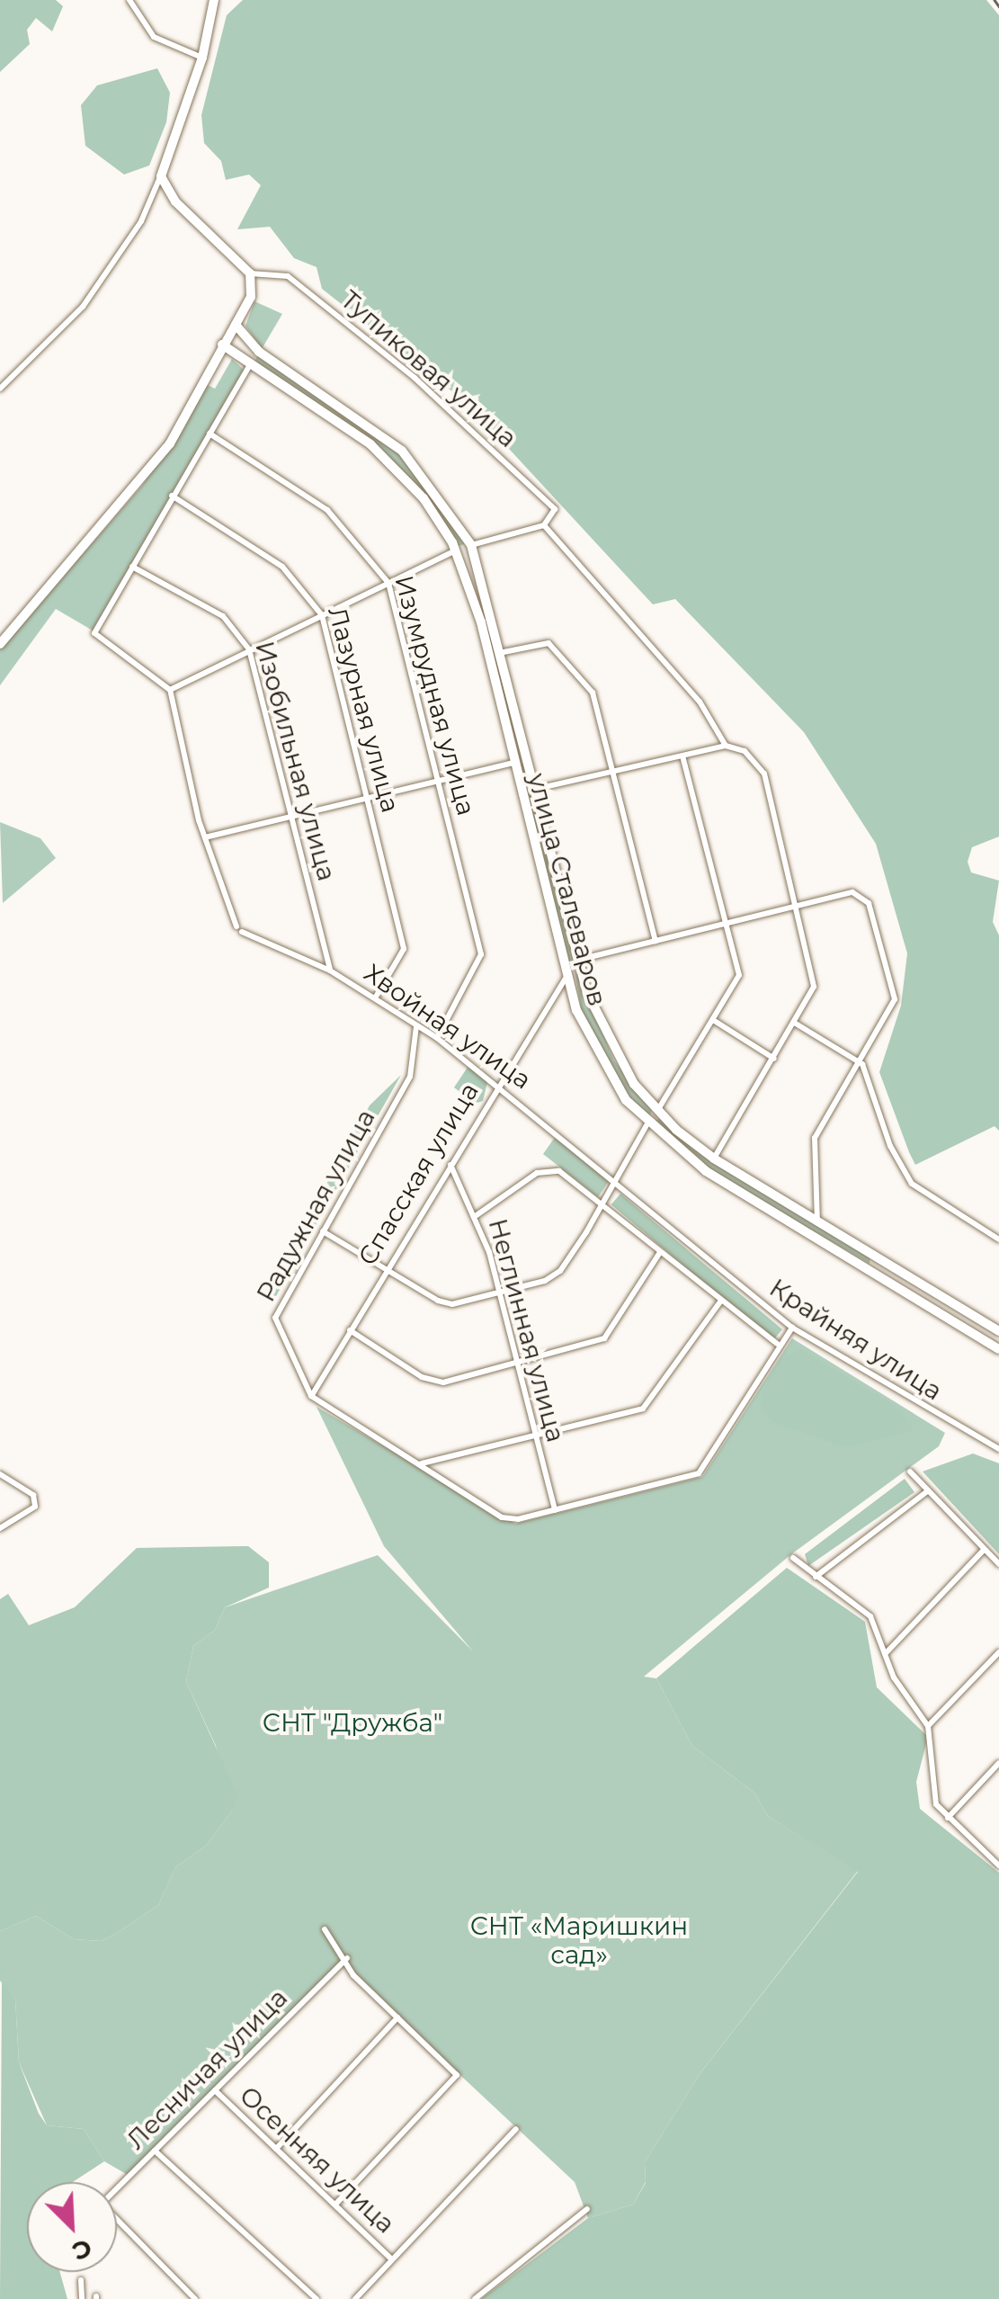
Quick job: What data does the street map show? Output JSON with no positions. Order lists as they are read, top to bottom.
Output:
{
  "streets": {
    "main road": ["улица Сталеваров"],
    "street": [
      "Тупиковая улица",
      "Изумрудная улица",
      "Лазурная улица",
      "Изобильная улица",
      "Хвойная улица",
      "Спасская улица",
      "Радужная улица",
      "Неглинная улица",
      "Крайняя улица",
      "Лесничая улица",
      "Осенняя улица"
    ]
  },
  "crossings": [
    ["Изумрудная улица", "Хвойная улица"],
    ["Лазурная улица", "Хвойная улица"],
    ["Изобильная улица", "Хвойная улица"],
    ["улица Сталеваров", "Спасская улица"],
    ["Хвойная улица", "Спасская улица"],
    ["Хвойная улица", "Радужная улица"],
    ["Хвойная улица", "Крайняя улица"],
    ["Спасская улица", "Радужная улица"],
    ["Спасская улица", "Неглинная улица"],
    ["Лесничая улица", "Осенняя улица"]
  ],
  "parks": ["СНТ \"Дружба\"", "СНТ «Маришкин сад»"],
  "north": "bottom right"
}
